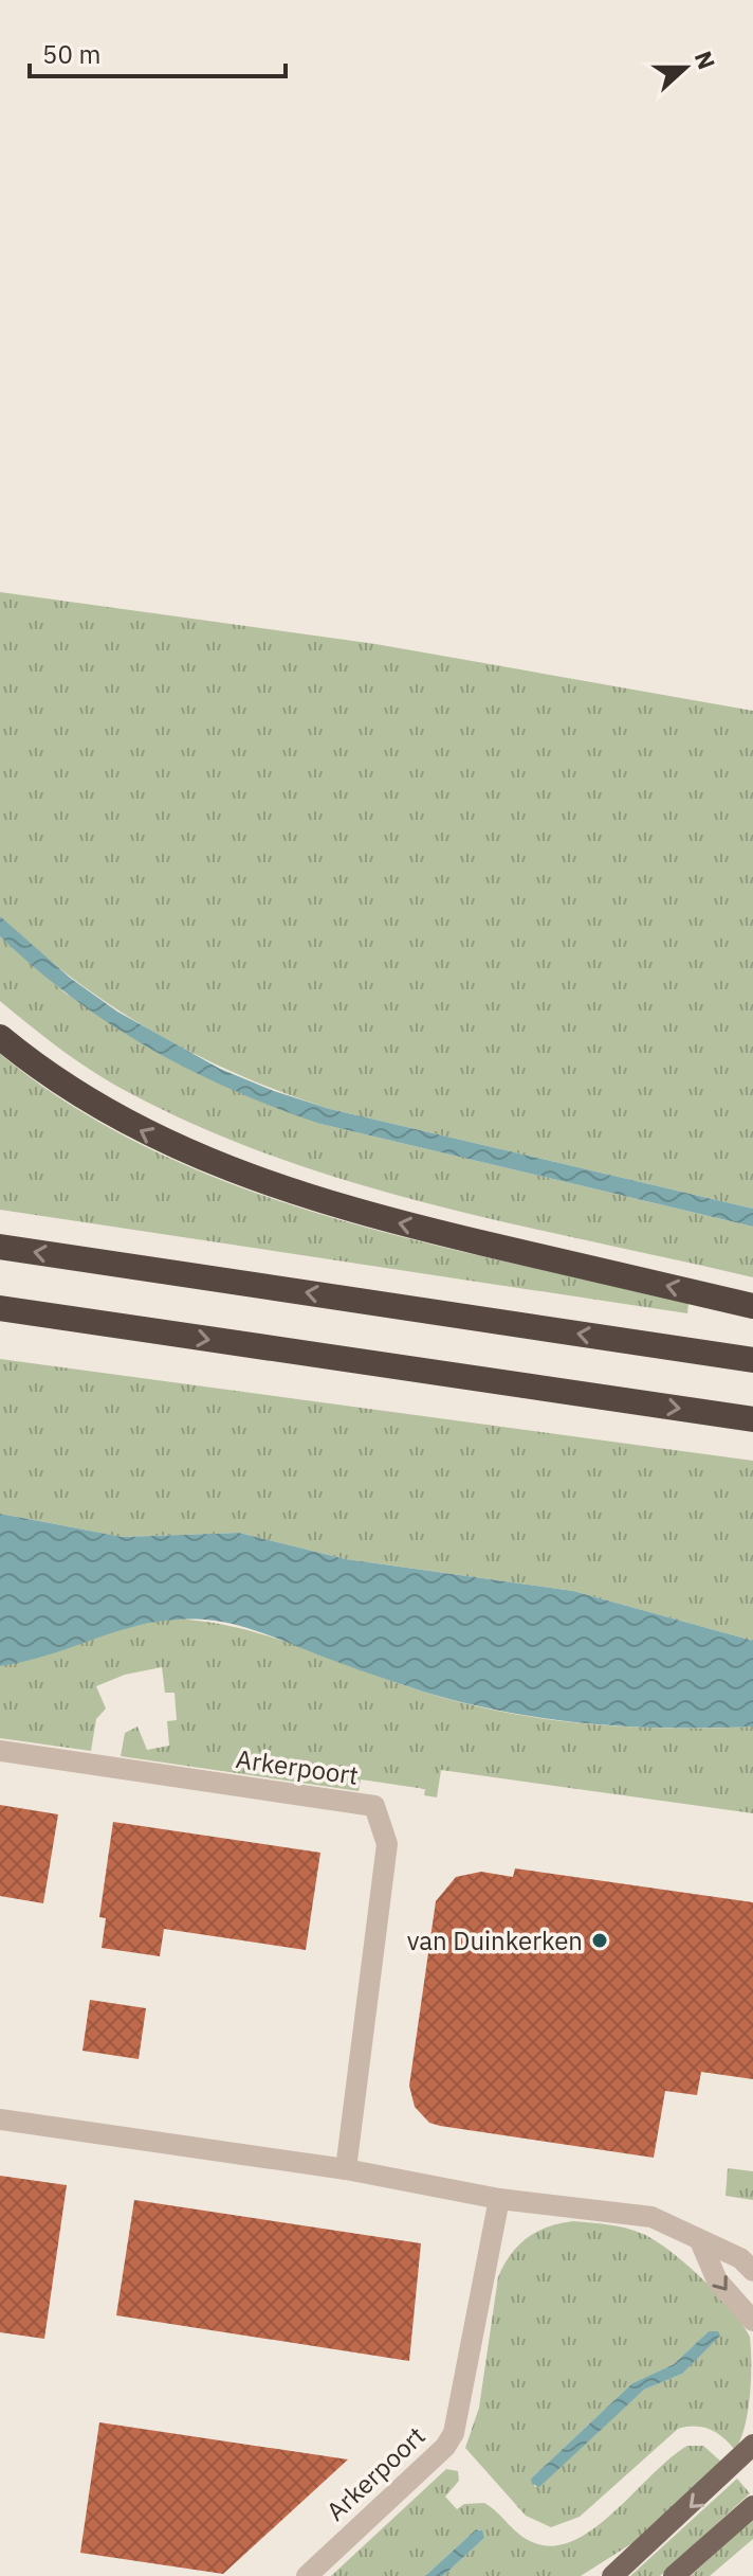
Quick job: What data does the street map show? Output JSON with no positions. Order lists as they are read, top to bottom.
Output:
{
  "streets": {
    "street": ["Arkerpoort"]
  },
  "places": ["van Duinkerken"],
  "scale_bar": "50 m",
  "north": "right"
}
